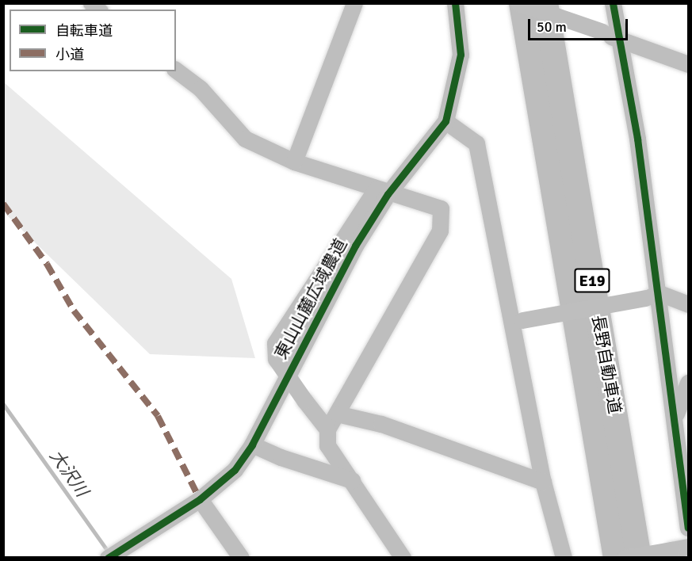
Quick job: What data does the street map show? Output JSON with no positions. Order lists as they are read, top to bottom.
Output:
{
  "streets": {
    "highway": ["E19", "長野自動車道"],
    "street": ["東山山麓広域農道"]
  },
  "water": ["大沢川"],
  "legend": ["自転車道", "小道"],
  "scale_bar": "50 m"
}
